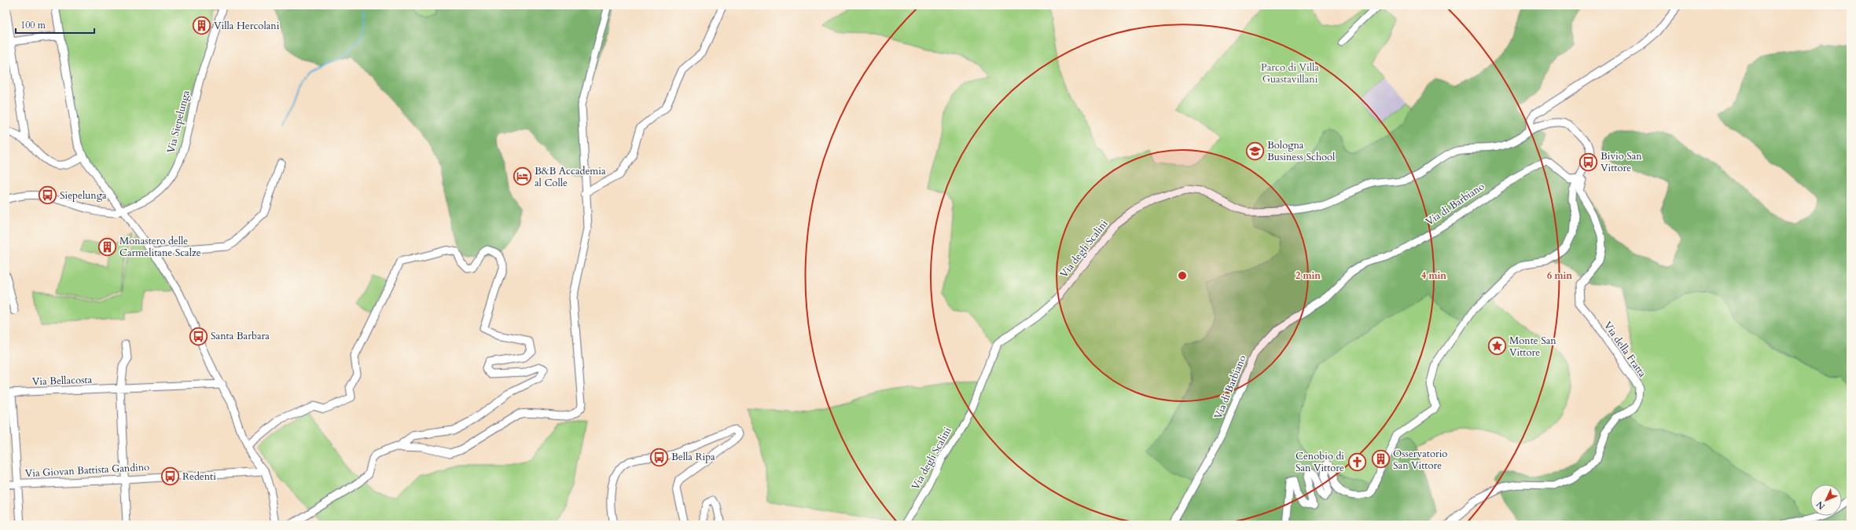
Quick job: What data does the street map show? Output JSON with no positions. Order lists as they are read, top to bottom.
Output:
{
  "streets": {
    "street": [
      "Via Siepelunga",
      "Via di Barbiano",
      "Via degli Scalini",
      "Via della Fratta",
      "Via Bellacosta",
      "Via Giovan Battista Gandino"
    ]
  },
  "crossings": [
    ["Via di Barbiano", "Via della Fratta"]
  ],
  "parks": ["Parco di Villa Guastavillani"],
  "places": {
    "building": ["Villa Hercolani", "Monastero delle Carmelitane Scalze", "Osservatorio San Vittore"],
    "school or university": ["Bologna Business School"],
    "bus stop": [
      "Bivio San Vittore",
      "Siepelunga",
      "Santa Barbara",
      "Bella Ripa",
      "Redenti"
    ],
    "hotel": ["B&B Accademia al Colle"],
    "place": ["Monte San Vittore"],
    "church": ["Cenobio di San Vittore"]
  },
  "scale_bar": "100 m",
  "north": "bottom left",
  "rings": ["2 min", "4 min", "6 min"]
}
